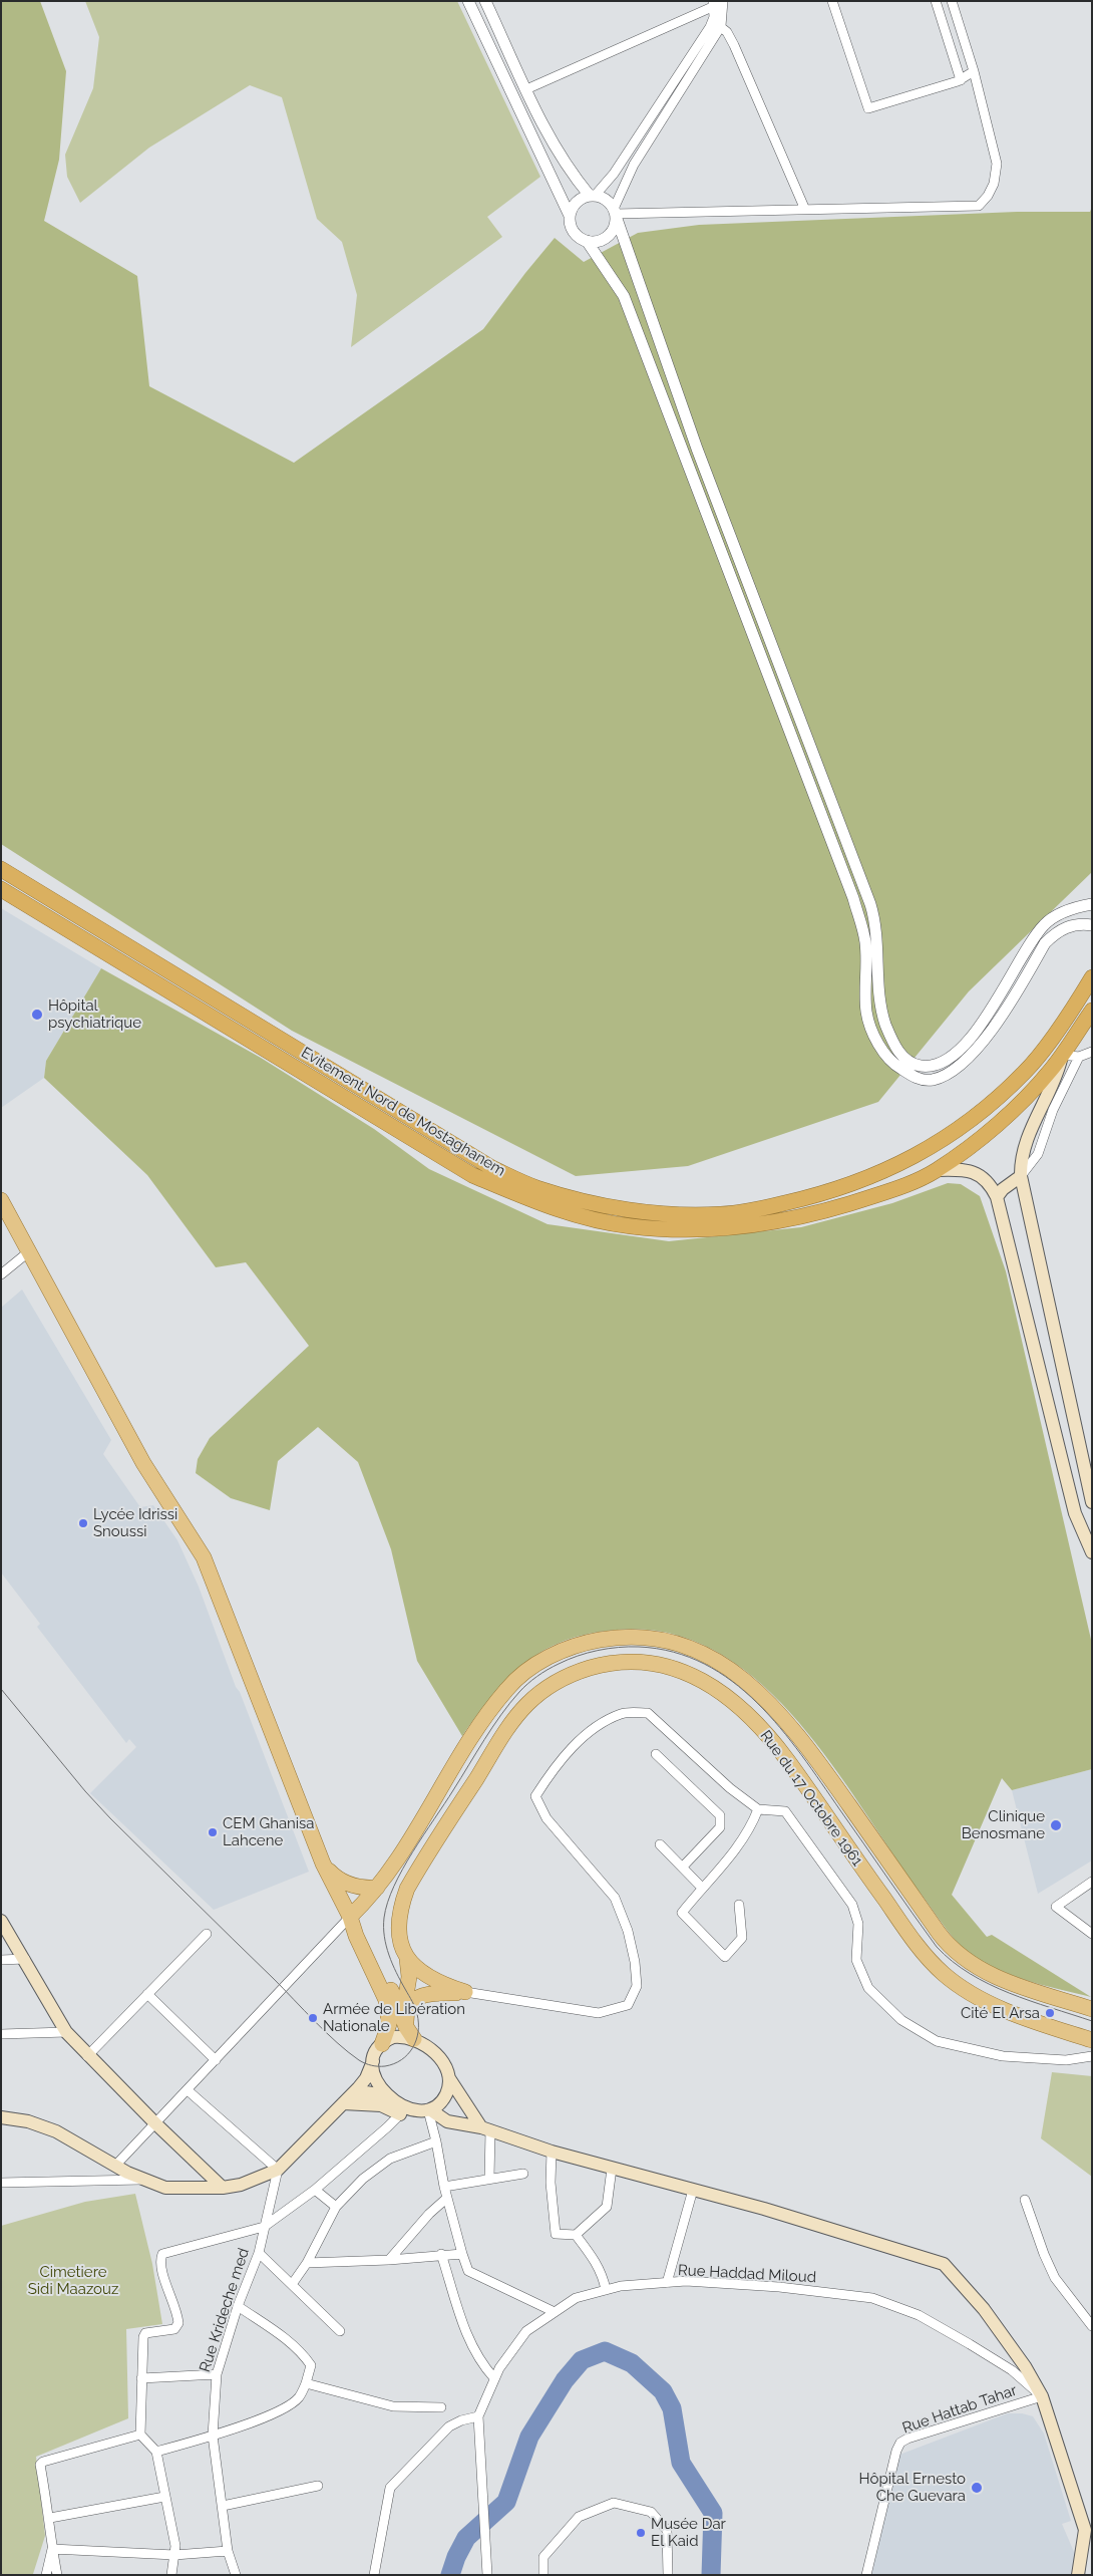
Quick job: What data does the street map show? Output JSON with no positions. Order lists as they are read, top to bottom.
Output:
{
  "streets": {
    "highway": ["Evitement Nord de Mostaghanem"],
    "main road": ["Rue du 17 Octobre 1961"],
    "street": ["Rue Haddad Miloud", "Rue Krideche med", "Rue Hattab Tahar"]
  },
  "crossings": [
    ["Rue Haddad Miloud", "Rue Hattab Tahar"]
  ],
  "parks": ["Cimetiere Sidi Maazouz"],
  "places": [
    "Hôpital psychiatrique",
    "Lycée Idrissi Snoussi",
    "Clinique Benosmane",
    "CEM Ghanisa Lahcene",
    "Cité El Arsa",
    "Armée de Libération Nationale",
    "Hôpital Ernesto Che Guevara",
    "Musée Dar El Kaid"
  ]
}
